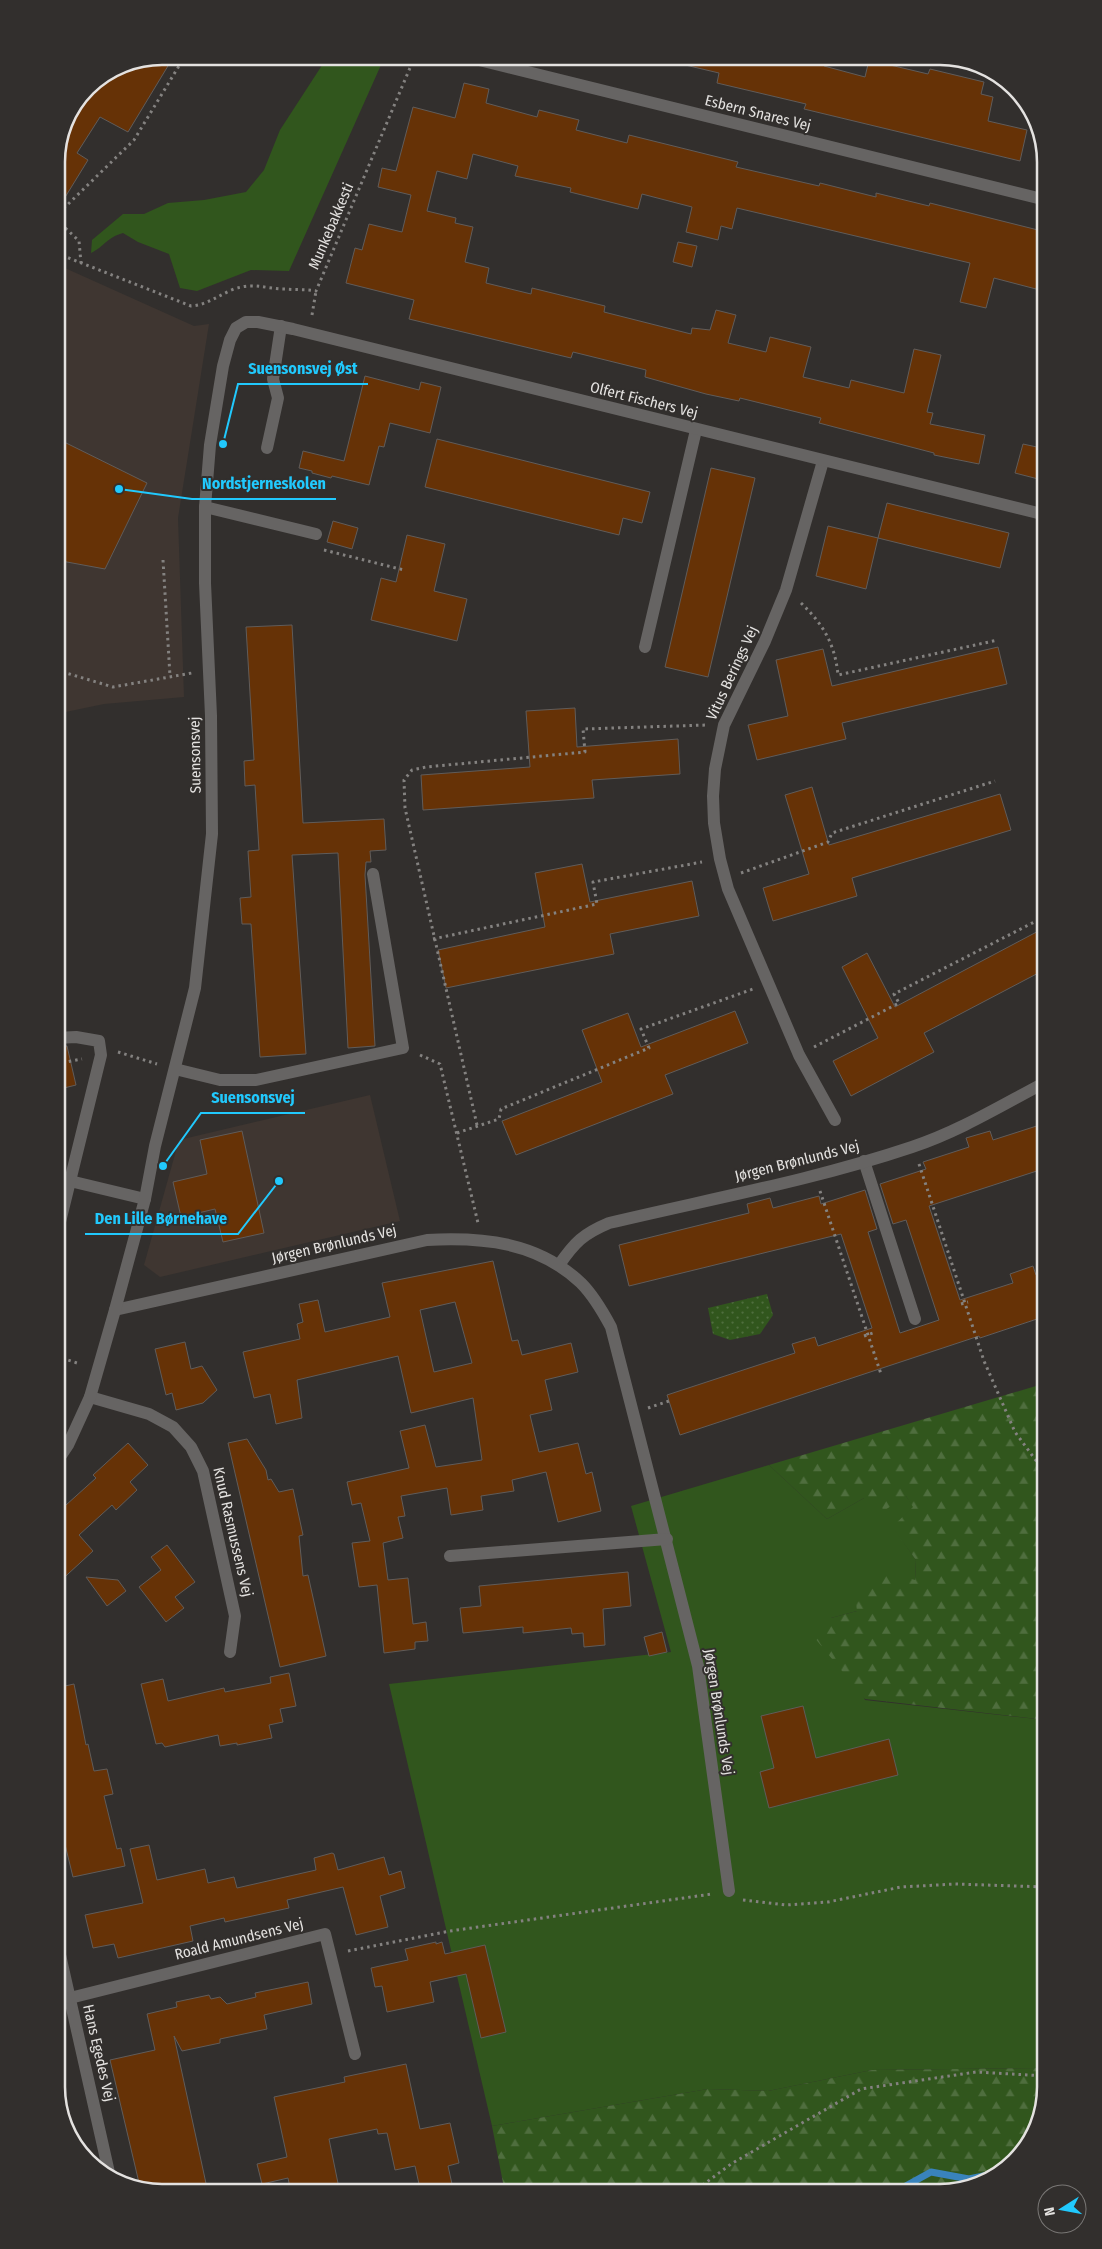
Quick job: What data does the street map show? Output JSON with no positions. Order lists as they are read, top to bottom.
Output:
{
  "streets": {
    "street": [
      "Esbern Snares Vej",
      "Olfert Fischers Vej",
      "Vitus Berings Vej",
      "Suensonsvej",
      "Jørgen Brønlunds Vej",
      "Knud Rasmussens Vej",
      "Roald Amundsens Vej",
      "Hans Egedes Vej"
    ],
    "path": ["Munkebakkesti"]
  },
  "crossings": [
    ["Olfert Fischers Vej", "Vitus Berings Vej"],
    ["Olfert Fischers Vej", "Suensonsvej"],
    ["Suensonsvej", "Jørgen Brønlunds Vej"],
    ["Suensonsvej", "Knud Rasmussens Vej"],
    ["Roald Amundsens Vej", "Hans Egedes Vej"]
  ],
  "places": [
    "Suensonsvej Øst",
    "Nordstjerneskolen",
    "Suensonsvej",
    "Den Lille Børnehave"
  ],
  "north": "left"
}
